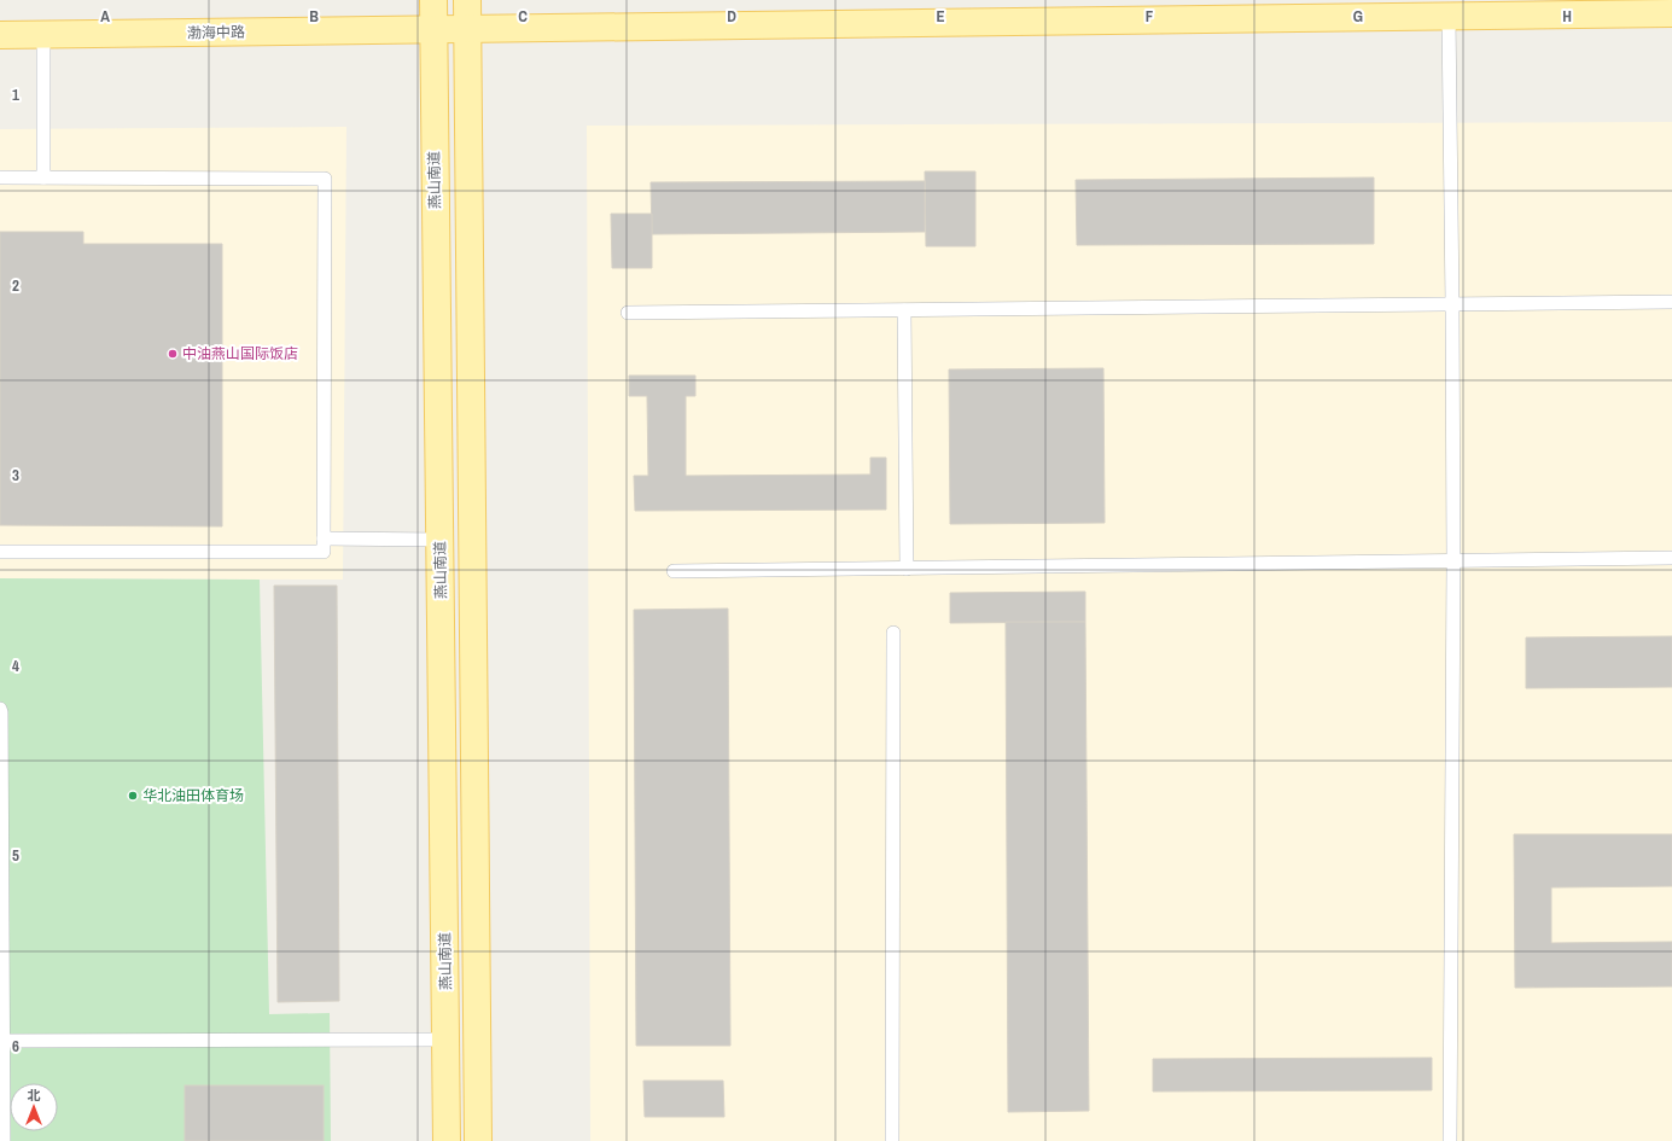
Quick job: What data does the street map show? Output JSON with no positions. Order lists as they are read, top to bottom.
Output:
{
  "streets": {
    "main road": ["渤海中路", "燕山南道"]
  },
  "crossings": [
    ["渤海中路", "燕山南道"]
  ],
  "places": ["中油燕山国际饭店", "华北油田体育场"],
  "north": "top",
  "grid": {
    "columns": [
      "A",
      "B",
      "C",
      "D",
      "E",
      "F",
      "G",
      "H"
    ],
    "rows": [
      "1",
      "2",
      "3",
      "4",
      "5",
      "6"
    ]
  }
}
